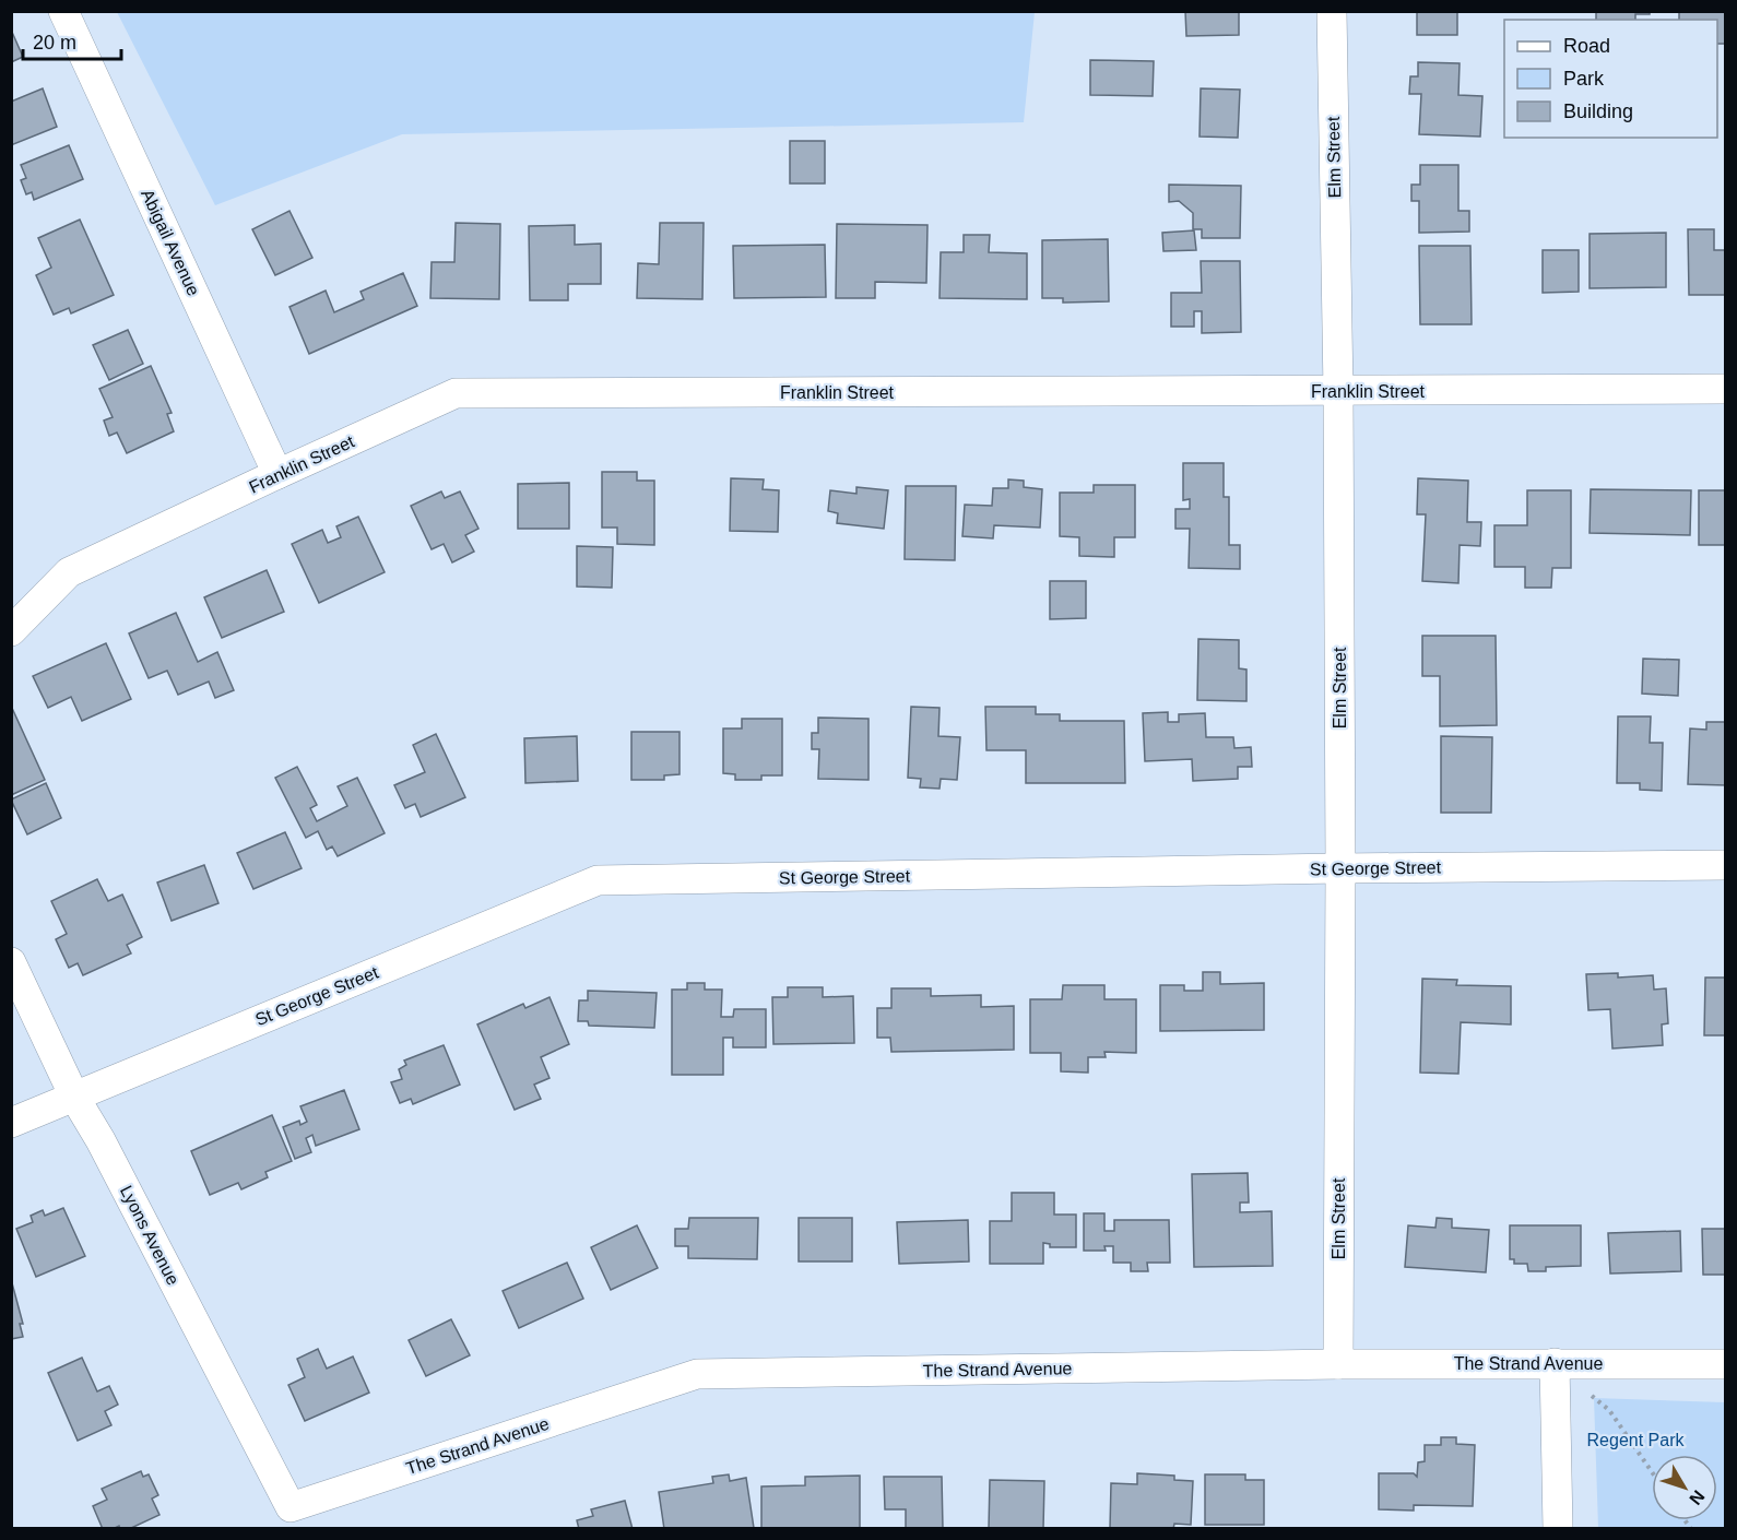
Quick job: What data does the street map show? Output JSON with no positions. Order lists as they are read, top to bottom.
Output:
{
  "streets": {
    "street": [
      "Elm Street",
      "Abigail Avenue",
      "Franklin Street",
      "St George Street",
      "Lyons Avenue",
      "The Strand Avenue"
    ]
  },
  "crossings": [
    ["Elm Street", "Franklin Street"],
    ["Elm Street", "St George Street"],
    ["Elm Street", "The Strand Avenue"],
    ["Abigail Avenue", "Franklin Street"],
    ["St George Street", "Lyons Avenue"],
    ["Lyons Avenue", "The Strand Avenue"]
  ],
  "parks": ["Regent Park"],
  "legend": ["Road", "Park", "Building"],
  "scale_bar": "20 m",
  "north": "bottom right"
}
